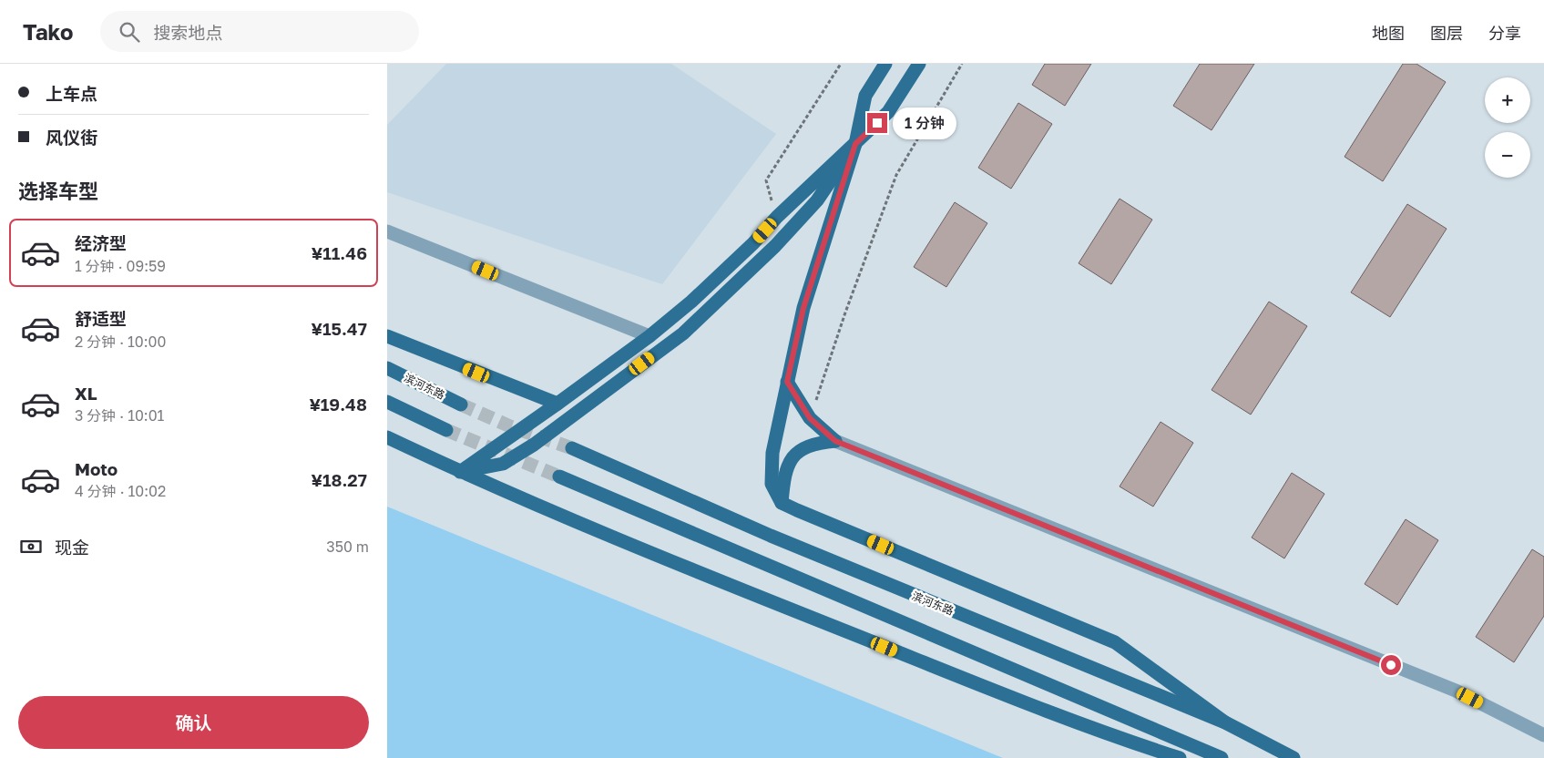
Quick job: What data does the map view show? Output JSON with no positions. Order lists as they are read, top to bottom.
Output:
{
  "streets": {
    "main road": ["滨河东路"]
  },
  "page": {
    "header": "Tako",
    "search": "搜索地点",
    "nav": ["地图", "图层", "分享"],
    "banner": ["上车点", "风仪街"],
    "map_buttons": ["+", "−"],
    "bubble": "1 分钟",
    "heading": "选择车型",
    "list": [
      {
        "name": "经济型",
        "note": "1 分钟 · 09:59",
        "value": "¥11.46"
      },
      {
        "name": "舒适型",
        "note": "2 分钟 · 10:00",
        "value": "¥15.47"
      },
      {
        "name": "XL",
        "note": "3 分钟 · 10:01",
        "value": "¥19.48"
      },
      {
        "name": "Moto",
        "note": "4 分钟 · 10:02",
        "value": "¥18.27"
      }
    ],
    "pay": ["现金", "350 m"],
    "buttons": "确认"
  }
}
